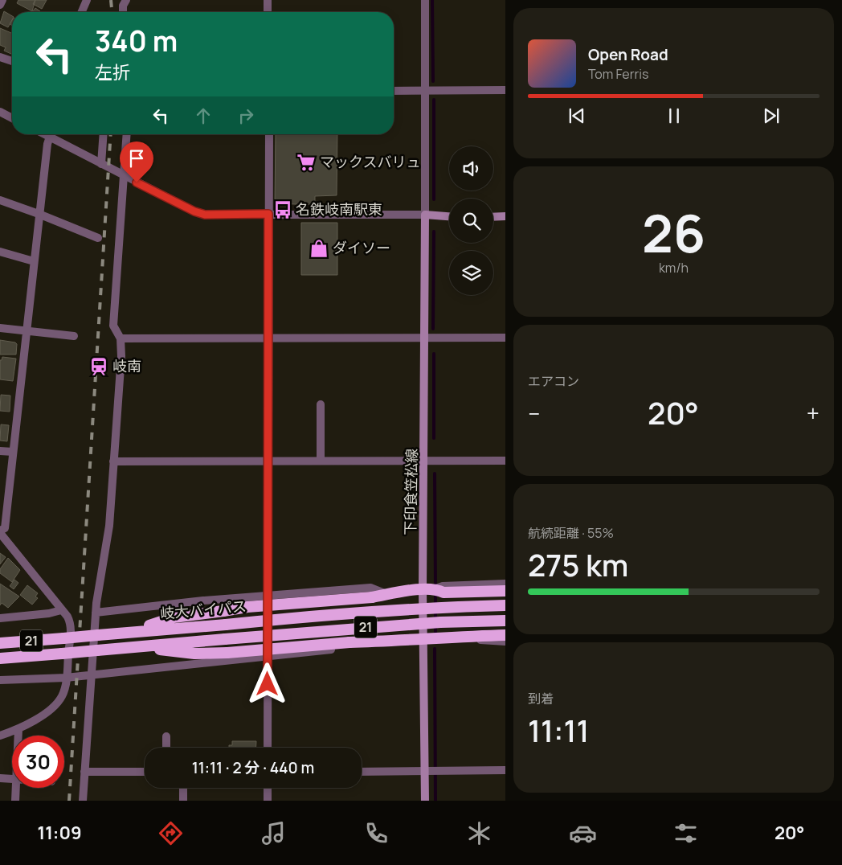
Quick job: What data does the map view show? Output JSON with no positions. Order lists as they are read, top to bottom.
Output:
{
  "streets": {
    "highway": ["岐大バイパス", "21"],
    "main road": ["下印食笠松線"]
  },
  "crossings": [
    ["下印食笠松線", "21"],
    ["岐大バイパス", "21"]
  ],
  "places": {
    "supermarket": ["マックスバリュ"],
    "bus stop": ["名鉄岐南駅東"],
    "shop": ["ダイソー"],
    "station": ["岐南"]
  },
  "page": {
    "turn": ["340 m", "左折"],
    "song": ["Open Road", "Tom Ferris"],
    "tile": [
      ["26", "km/h"],
      "エアコン",
      ["航続距離 · 55%", "275 km"],
      ["到着", "11:11"]
    ],
    "heat": ["−", "20°", "+"],
    "limit": "30",
    "trip": "11:11 · 2 分 · 440 m",
    "tabs": ["11:09", "20°"]
  }
}
